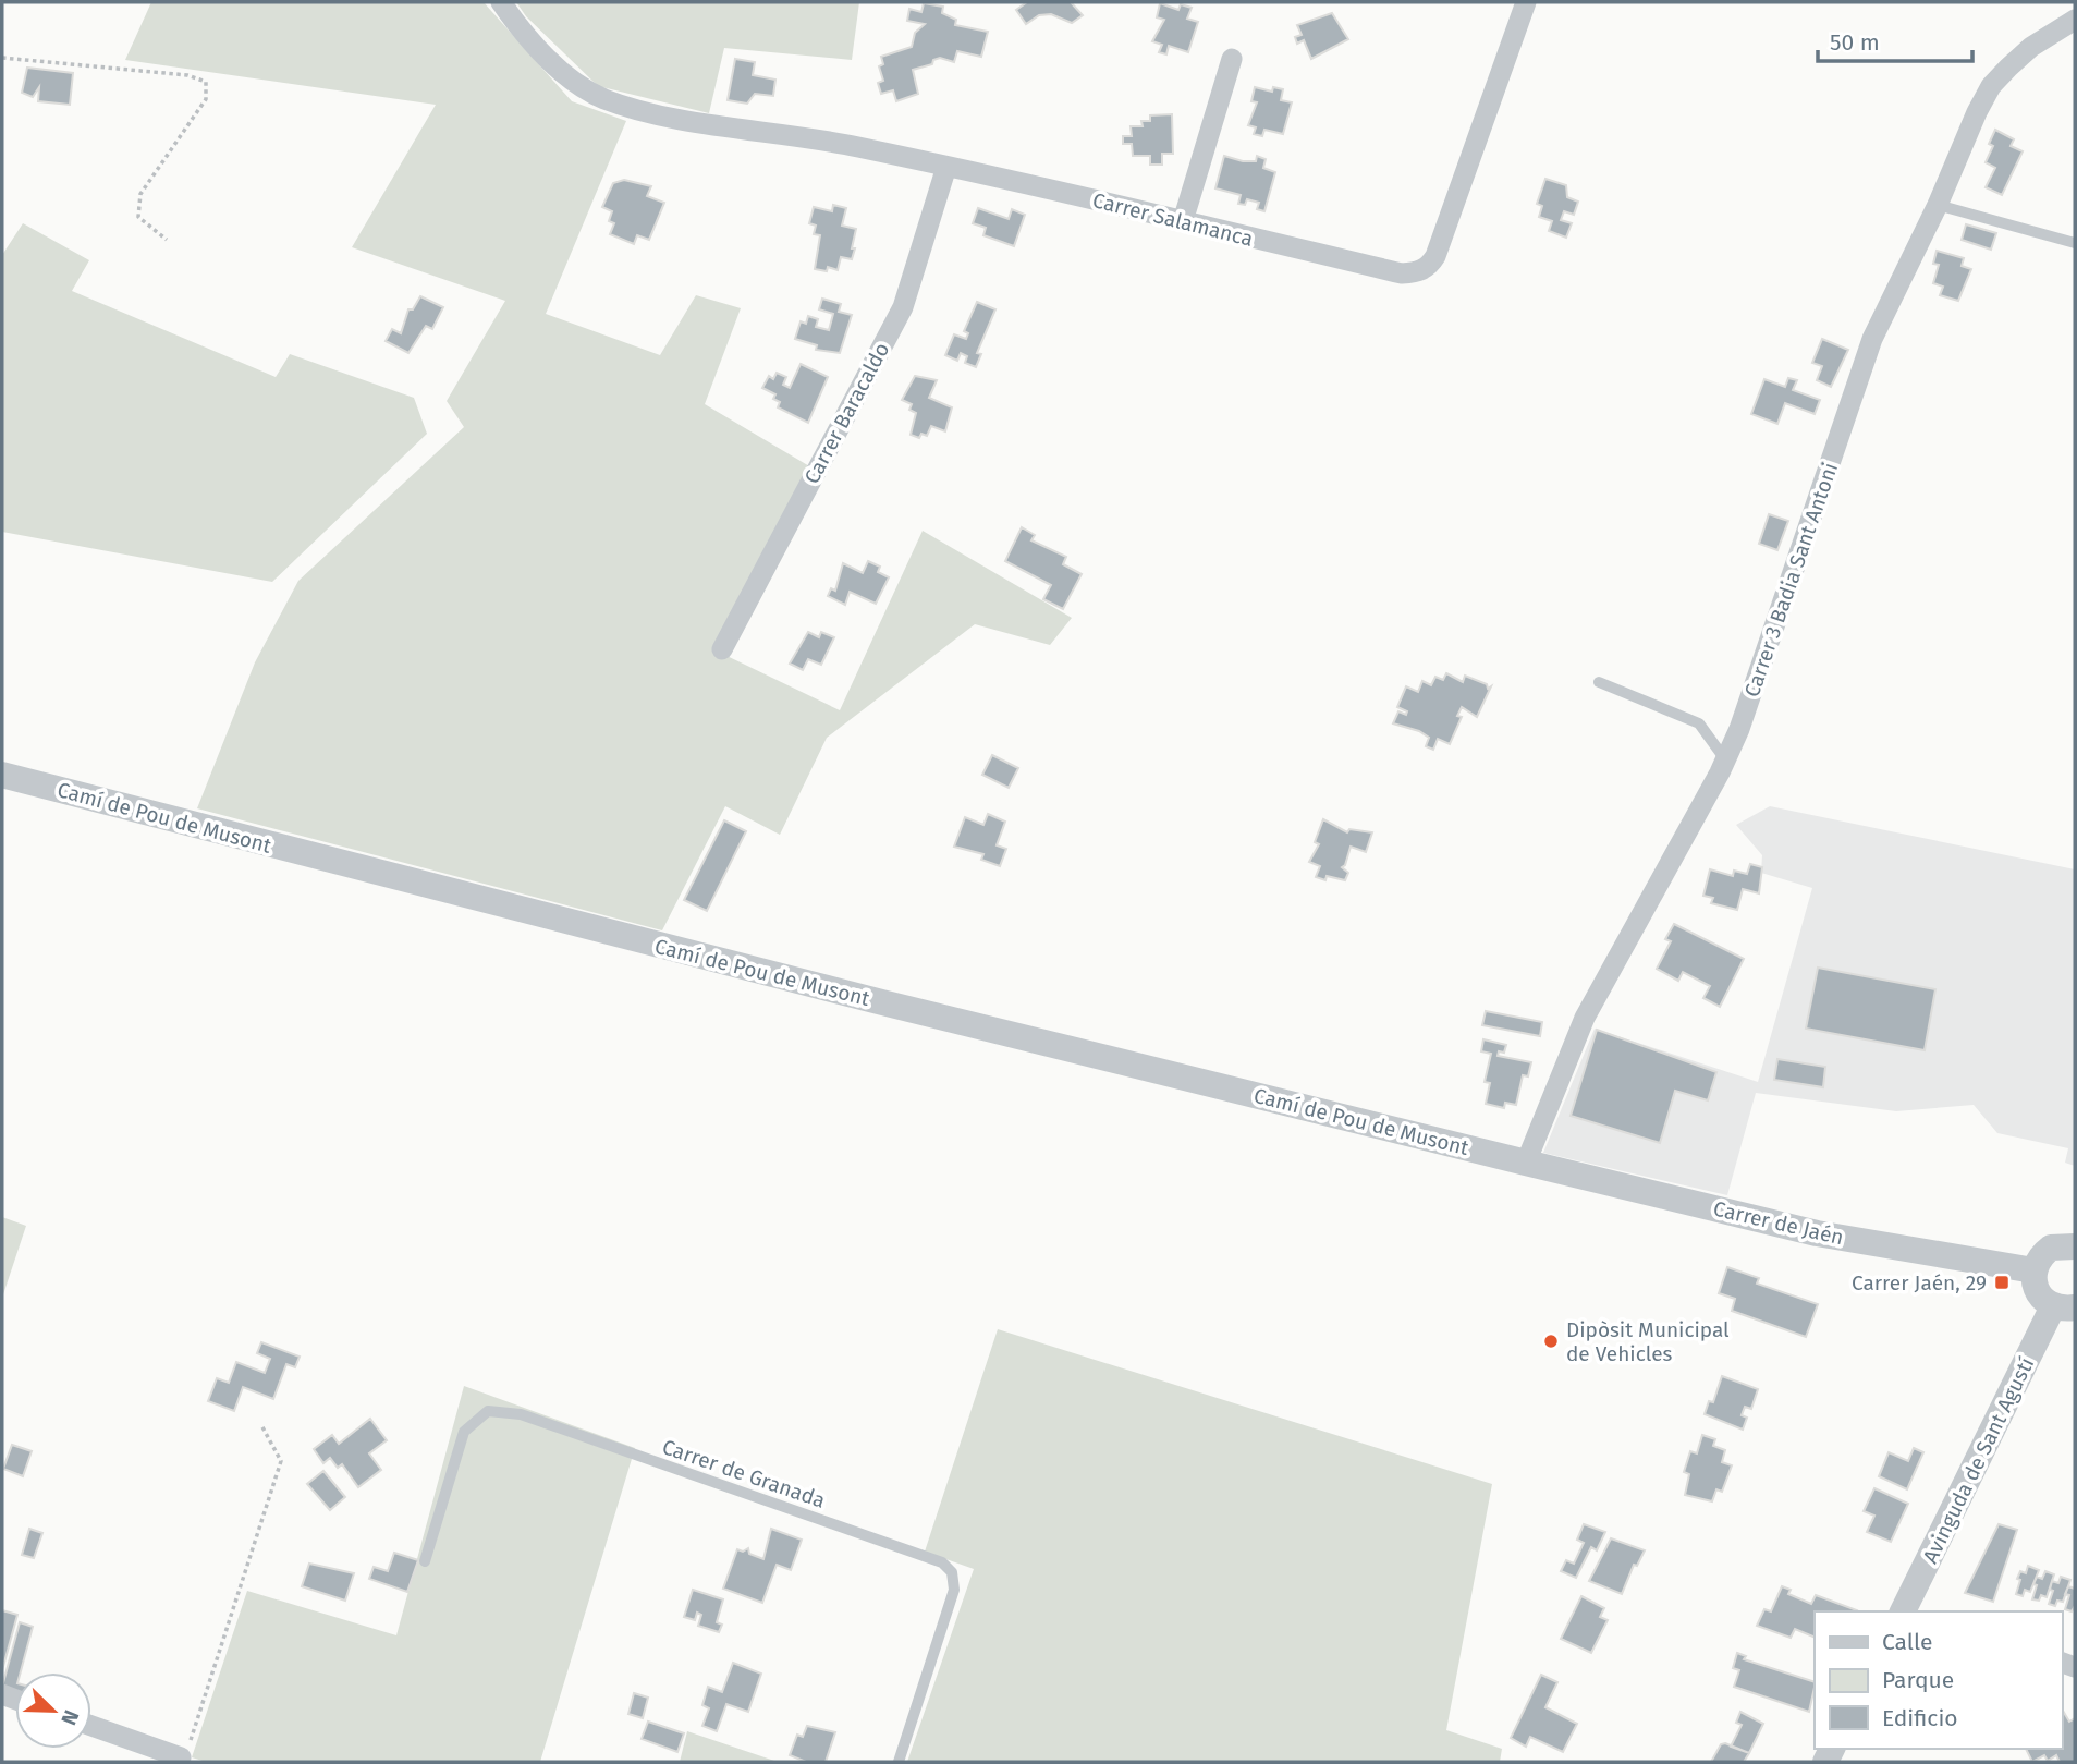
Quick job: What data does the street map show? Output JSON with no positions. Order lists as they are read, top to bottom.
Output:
{
  "streets": {
    "street": [
      "Carrer Salamanca",
      "Carrer Baracaldo",
      "Carrer 3 Badia Sant Antoni",
      "Camí de Pou de Musont",
      "Carrer de Jaén",
      "Avinguda de Sant Agustí"
    ],
    "lane": ["Carrer de Granada"]
  },
  "crossings": [
    ["Carrer Salamanca", "Carrer Baracaldo"],
    ["Carrer 3 Badia Sant Antoni", "Camí de Pou de Musont"],
    ["Carrer 3 Badia Sant Antoni", "Carrer de Jaén"],
    ["Camí de Pou de Musont", "Carrer de Jaén"]
  ],
  "places": {
    "transit": ["Carrer Jaén, 29"],
    "other": ["Dipòsit Municipal de Vehicles"]
  },
  "legend": ["Calle", "Parque", "Edificio"],
  "scale_bar": "50 m",
  "north": "bottom right"
}
